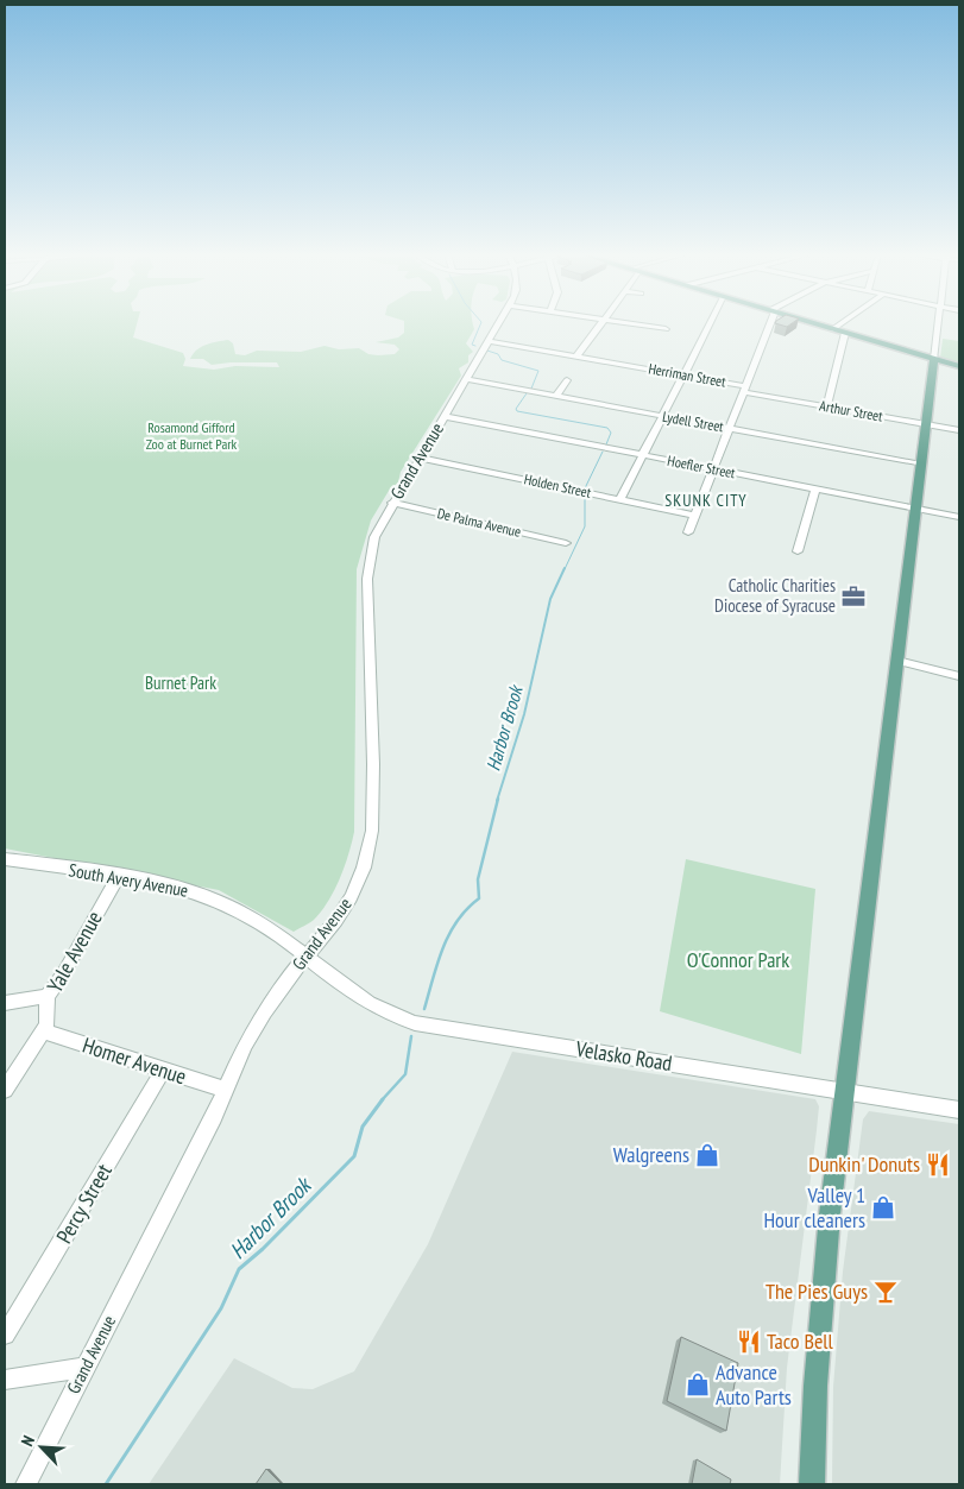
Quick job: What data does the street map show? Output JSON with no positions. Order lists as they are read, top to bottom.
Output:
{
  "streets": {
    "street": [
      "Herriman Street",
      "Arthur Street",
      "Lydell Street",
      "Grand Avenue",
      "Hoefler Street",
      "Holden Street",
      "De Palma Avenue",
      "South Avery Avenue",
      "Yale Avenue",
      "Velasko Road",
      "Homer Avenue",
      "Percy Street"
    ]
  },
  "crossings": [
    ["Herriman Street", "Arthur Street"],
    ["Herriman Street", "Grand Avenue"],
    ["Lydell Street", "Grand Avenue"],
    ["Grand Avenue", "Hoefler Street"],
    ["Grand Avenue", "Holden Street"],
    ["Grand Avenue", "De Palma Avenue"],
    ["Grand Avenue", "South Avery Avenue"],
    ["Grand Avenue", "Velasko Road"],
    ["Grand Avenue", "Homer Avenue"],
    ["South Avery Avenue", "Yale Avenue"],
    ["South Avery Avenue", "Velasko Road"],
    ["Yale Avenue", "Homer Avenue"],
    ["Homer Avenue", "Percy Street"]
  ],
  "districts": ["SKUNK CITY"],
  "water": ["Harbor Brook"],
  "parks": ["Rosamond Gifford Zoo at Burnet Park", "Burnet Park", "O'Connor Park"],
  "places": {
    "office": ["Catholic Charities Diocese of Syracuse"],
    "shop": ["Walgreens", "Valley 1 Hour cleaners", "Advance Auto Parts"],
    "restaurant": ["Dunkin' Donuts", "Taco Bell"],
    "bar": ["The Pies Guys"]
  },
  "north": "top left"
}
